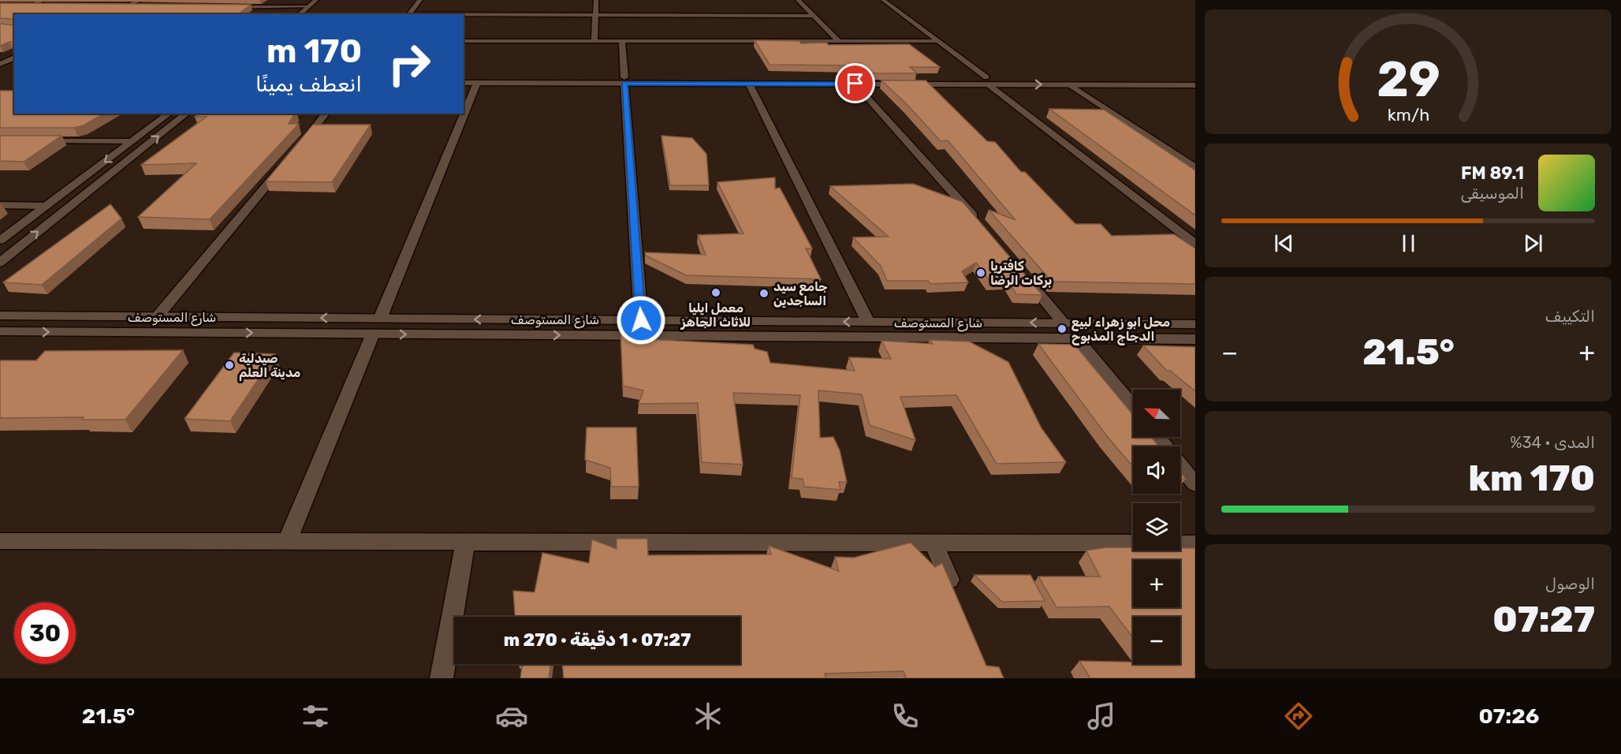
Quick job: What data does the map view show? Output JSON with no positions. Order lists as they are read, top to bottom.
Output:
{
  "streets": {
    "street": ["شارع المستوصف"]
  },
  "places": [
    "كافتريا بركات الرضا",
    "معمل ايليا للاثاث الجاهز",
    "جامع سيد الساجدين",
    "محل ابو زهراء لبيع الدجاج المذبوح",
    "صيدلية مدينة العلم"
  ],
  "north": "top left",
  "page": {
    "turn": ["170 m", "انعطف يمينًا"],
    "song": ["89.1 FM", "الموسيقى"],
    "tile": [
      "التكييف",
      ["المدى · 34%", "170 km"],
      ["الوصول", "07:27"]
    ],
    "heat": ["−", "21.5°", "+"],
    "map_buttons": ["+", "−"],
    "limit": "30",
    "trip": "07:27 · 1 دقيقة · 270 m",
    "tabs": ["07:26", "21.5°"],
    "gauge": ["29", "km/h"]
  }
}
